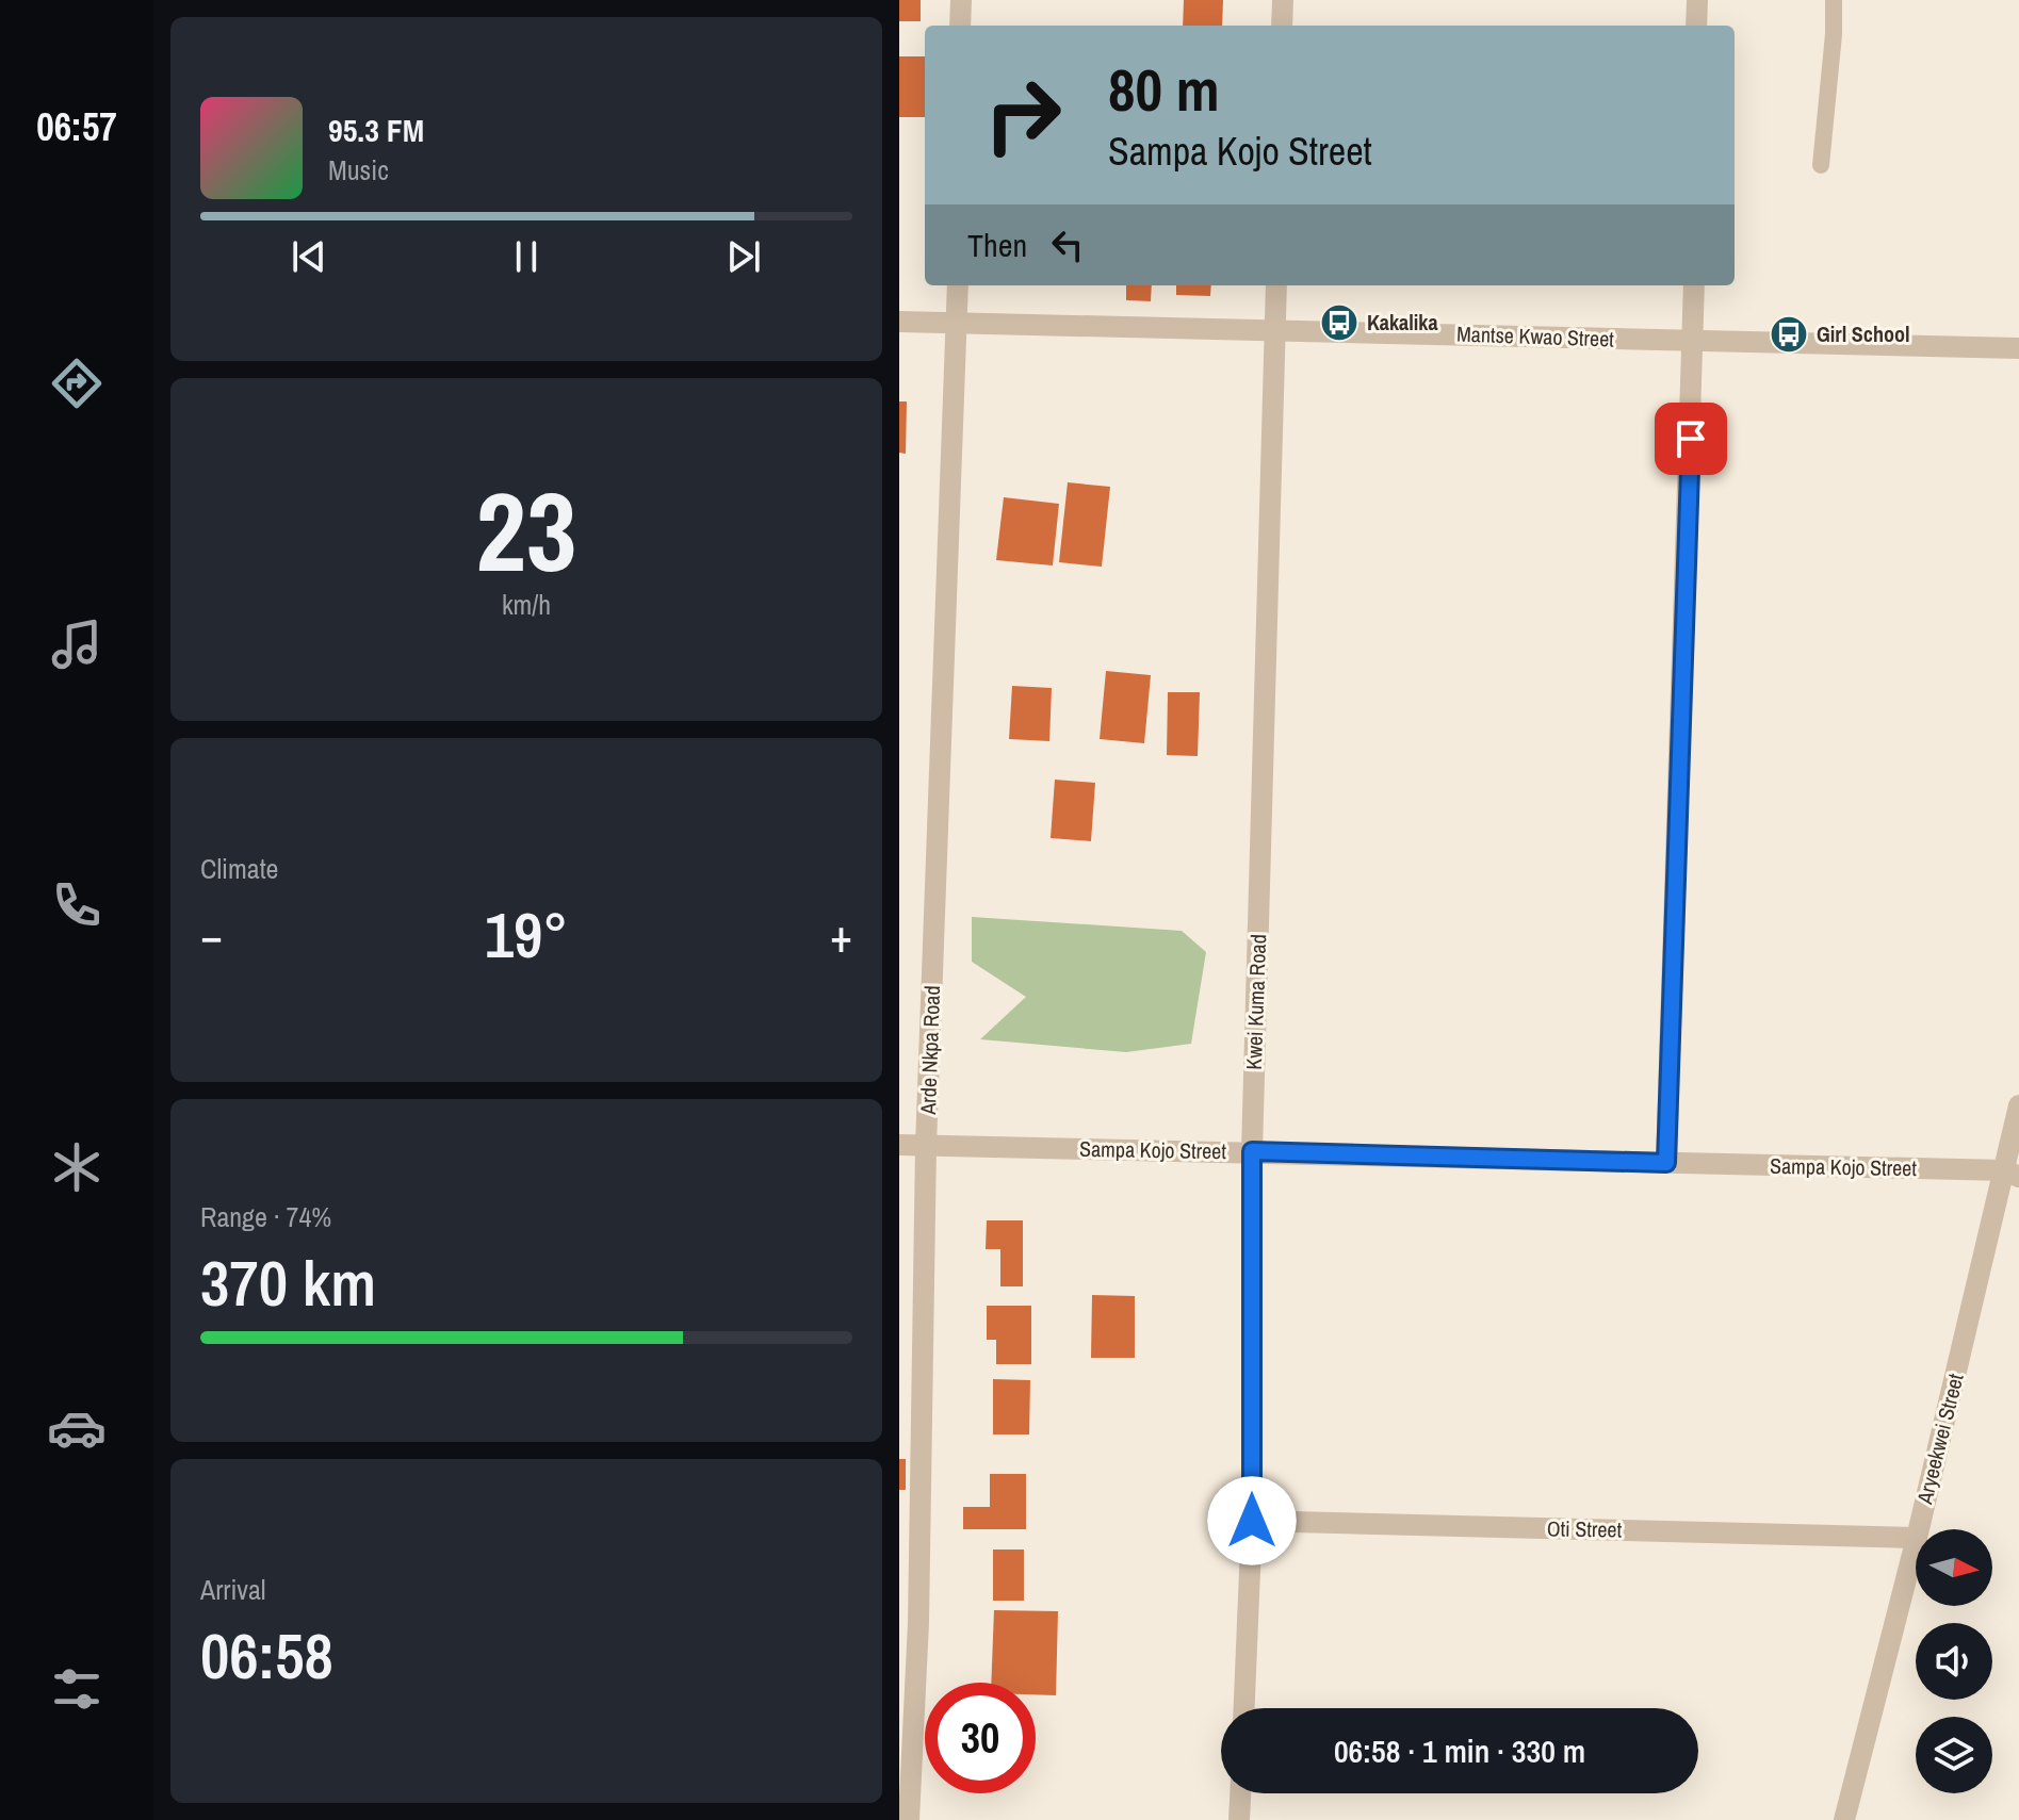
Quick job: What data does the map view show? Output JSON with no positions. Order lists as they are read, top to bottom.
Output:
{
  "streets": {
    "street": [
      "Mantse Kwao Street",
      "Kwei Kuma Road",
      "Arde Nkpa Road",
      "Sampa Kojo Street",
      "Aryeekwei Street",
      "Oti Street"
    ]
  },
  "crossings": [
    ["Mantse Kwao Street", "Kwei Kuma Road"],
    ["Mantse Kwao Street", "Arde Nkpa Road"],
    ["Kwei Kuma Road", "Sampa Kojo Street"],
    ["Kwei Kuma Road", "Oti Street"],
    ["Arde Nkpa Road", "Sampa Kojo Street"],
    ["Sampa Kojo Street", "Aryeekwei Street"]
  ],
  "places": {
    "bus stop": ["Kakalika", "Girl School"]
  },
  "north": "right",
  "page": {
    "tabs": "06:57",
    "turn": ["80 m", "Sampa Kojo Street"],
    "song": ["95.3 FM", "Music"],
    "then": "Then",
    "tile": [
      ["23", "km/h"],
      "Climate",
      ["Range · 74%", "370 km"],
      ["Arrival", "06:58"]
    ],
    "heat": ["−", "19°", "+"],
    "limit": "30",
    "trip": "06:58 · 1 min · 330 m"
  }
}
